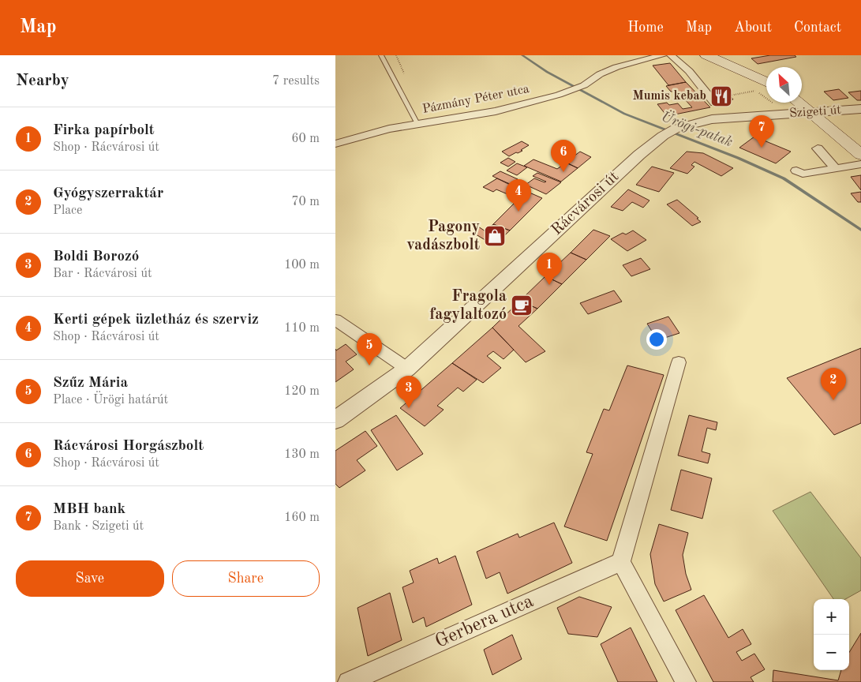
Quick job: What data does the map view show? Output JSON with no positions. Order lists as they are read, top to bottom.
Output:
{
  "streets": {
    "street": [
      "Pázmány Péter utca",
      "Szigeti út",
      "Rácvárosi út",
      "Gerbera utca"
    ]
  },
  "crossings": [
    ["Szigeti út", "Rácvárosi út"]
  ],
  "water": ["Ürögi-patak"],
  "places": {
    "restaurant": ["Mumis kebab"],
    "shop": ["Pagony vadászbolt"],
    "cafe": ["Fragola fagylaltozó"]
  },
  "north": "top left",
  "page": {
    "header": "Map",
    "nav": [
      "Home",
      "Map",
      "About",
      "Contact"
    ],
    "heading": ["Nearby", "7 results"],
    "list": [
      {
        "mark": "1",
        "name": "Firka papírbolt",
        "note": "Shop · Rácvárosi út",
        "value": "60 m"
      },
      {
        "mark": "2",
        "name": "Gyógyszerraktár",
        "note": "Place",
        "value": "70 m"
      },
      {
        "mark": "3",
        "name": "Boldi Borozó",
        "note": "Bar · Rácvárosi út",
        "value": "100 m"
      },
      {
        "mark": "4",
        "name": "Kerti gépek üzletház és szerviz",
        "note": "Shop · Rácvárosi út",
        "value": "110 m"
      },
      {
        "mark": "5",
        "name": "Szűz Mária",
        "note": "Place · Ürögi határút",
        "value": "120 m"
      },
      {
        "mark": "6",
        "name": "Rácvárosi Horgászbolt",
        "note": "Shop · Rácvárosi út",
        "value": "130 m"
      },
      {
        "mark": "7",
        "name": "MBH bank",
        "note": "Bank · Szigeti út",
        "value": "160 m"
      }
    ],
    "pins": [
      "7",
      "6",
      "4",
      "1",
      "5",
      "2",
      "3"
    ],
    "buttons": ["Save", "Share"],
    "map_buttons": ["+", "−"]
  }
}
